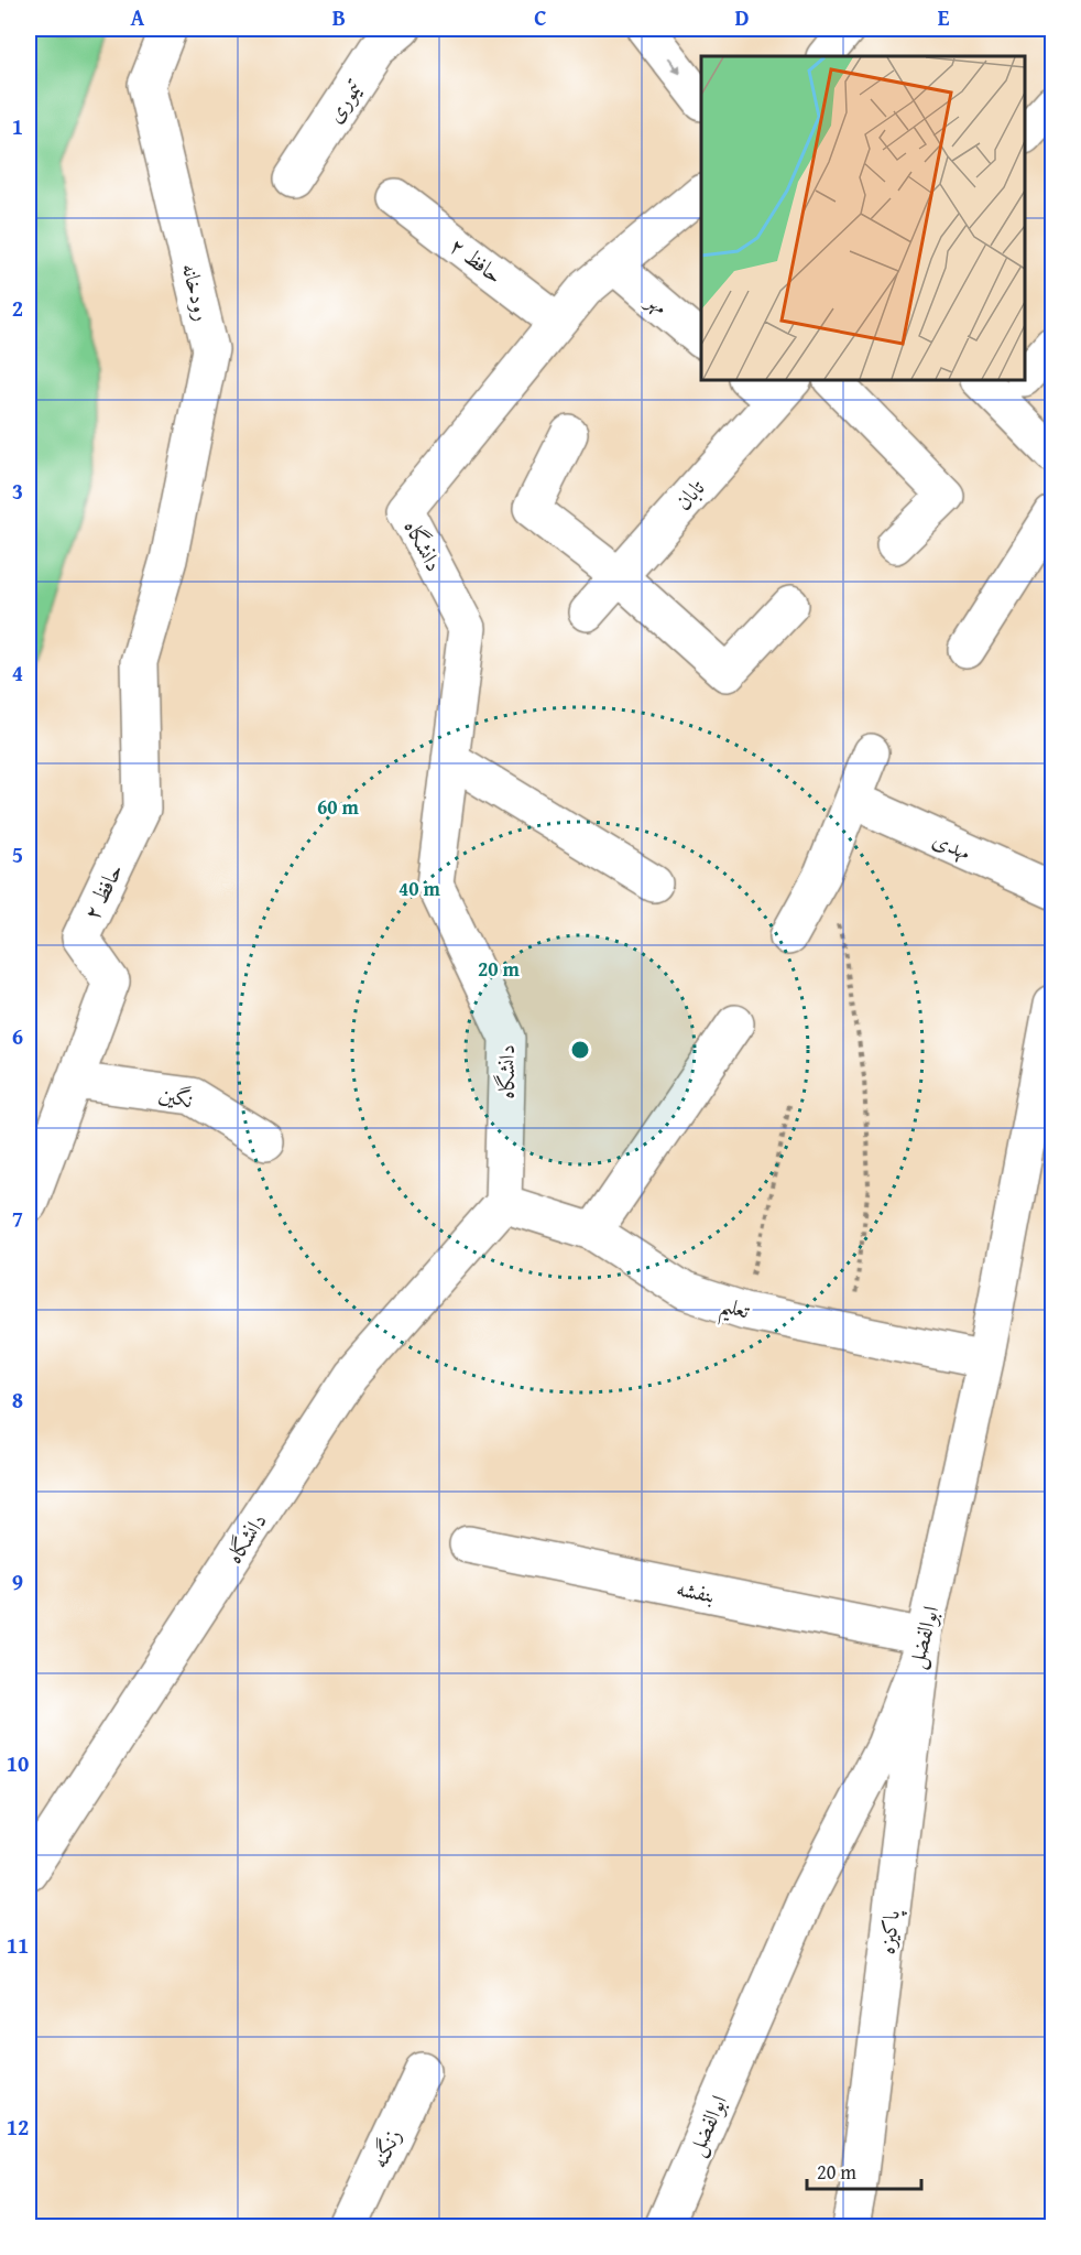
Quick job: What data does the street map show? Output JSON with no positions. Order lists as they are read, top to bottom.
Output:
{
  "streets": {
    "street": [
      "تیموری",
      "حافظ ۲",
      "رودخانه",
      "مهر",
      "تابان",
      "دانشگاه",
      "مهدی",
      "نگین",
      "تعلیم",
      "بنفشه",
      "ابوالفضل",
      "پاکیزه",
      "زنگنه"
    ]
  },
  "crossings": [
    ["حافظ ۲", "رودخانه"],
    ["حافظ ۲", "دانشگاه"],
    ["حافظ ۲", "نگین"],
    ["مهر", "دانشگاه"],
    ["دانشگاه", "تعلیم"],
    ["تعلیم", "ابوالفضل"],
    ["بنفشه", "ابوالفضل"],
    ["بنفشه", "پاکیزه"],
    ["ابوالفضل", "پاکیزه"]
  ],
  "scale_bar": "20 m",
  "grid": {
    "columns": [
      "A",
      "B",
      "C",
      "D",
      "E"
    ],
    "rows": [
      "1",
      "2",
      "3",
      "4",
      "5",
      "6",
      "7",
      "8",
      "9",
      "10",
      "11",
      "12"
    ]
  },
  "rings": ["60 m", "40 m", "20 m"]
}
